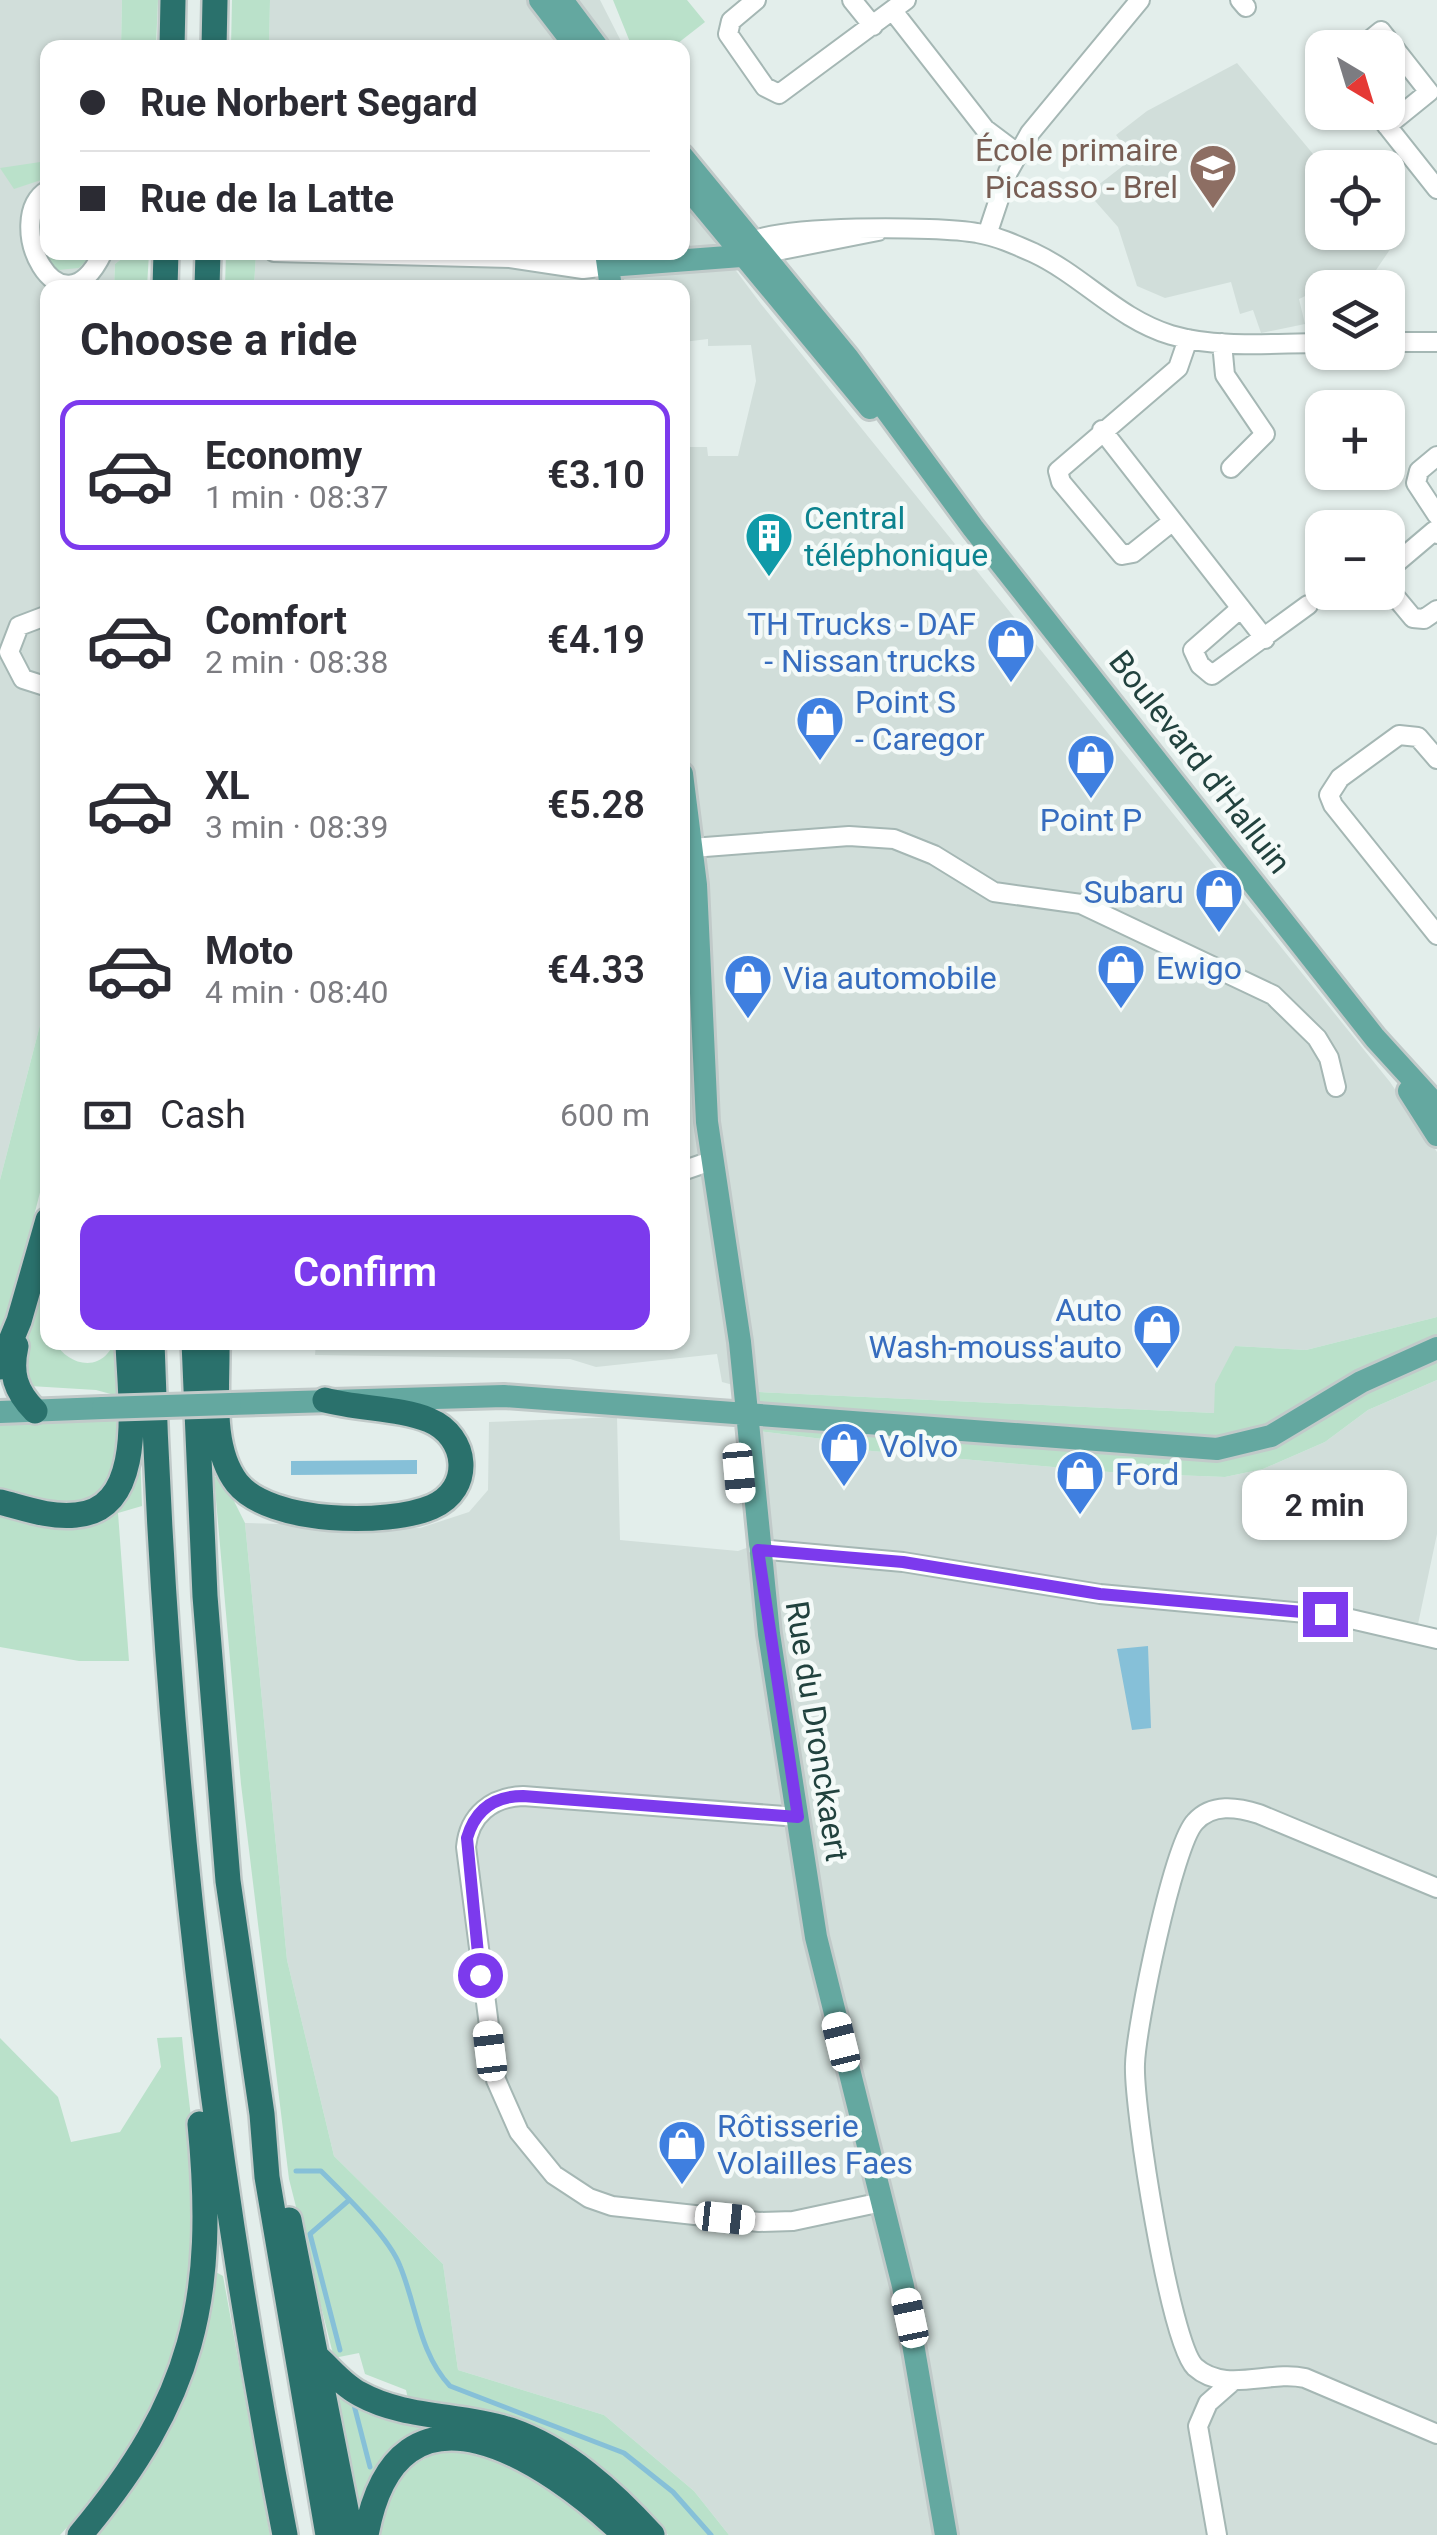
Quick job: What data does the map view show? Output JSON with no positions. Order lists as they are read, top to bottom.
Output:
{
  "streets": {
    "main road": ["Boulevard d'Halluin", "Rue du Dronckaert"]
  },
  "places": {
    "school or university": ["École primaire Picasso - Brel"],
    "building": ["Central téléphonique"],
    "shop": [
      "TH Trucks - DAF - Nissan trucks",
      "Point S - Caregor",
      "Point P",
      "Subaru",
      "Ewigo",
      "Via automobile",
      "Auto Wash-mouss'auto",
      "Volvo",
      "Ford",
      "Rôtisserie Volailles Faes"
    ]
  },
  "north": "bottom right",
  "page": {
    "map_buttons": ["+", "−"],
    "banner": ["Rue Norbert Segard", "Rue de la Latte"],
    "heading": "Choose a ride",
    "list": [
      {
        "name": "Economy",
        "note": "1 min · 08:37",
        "value": "€3.10"
      },
      {
        "name": "Comfort",
        "note": "2 min · 08:38",
        "value": "€4.19"
      },
      {
        "name": "XL",
        "note": "3 min · 08:39",
        "value": "€5.28"
      },
      {
        "name": "Moto",
        "note": "4 min · 08:40",
        "value": "€4.33"
      }
    ],
    "pay": ["Cash", "600 m"],
    "buttons": "Confirm",
    "bubble": "2 min"
  }
}
